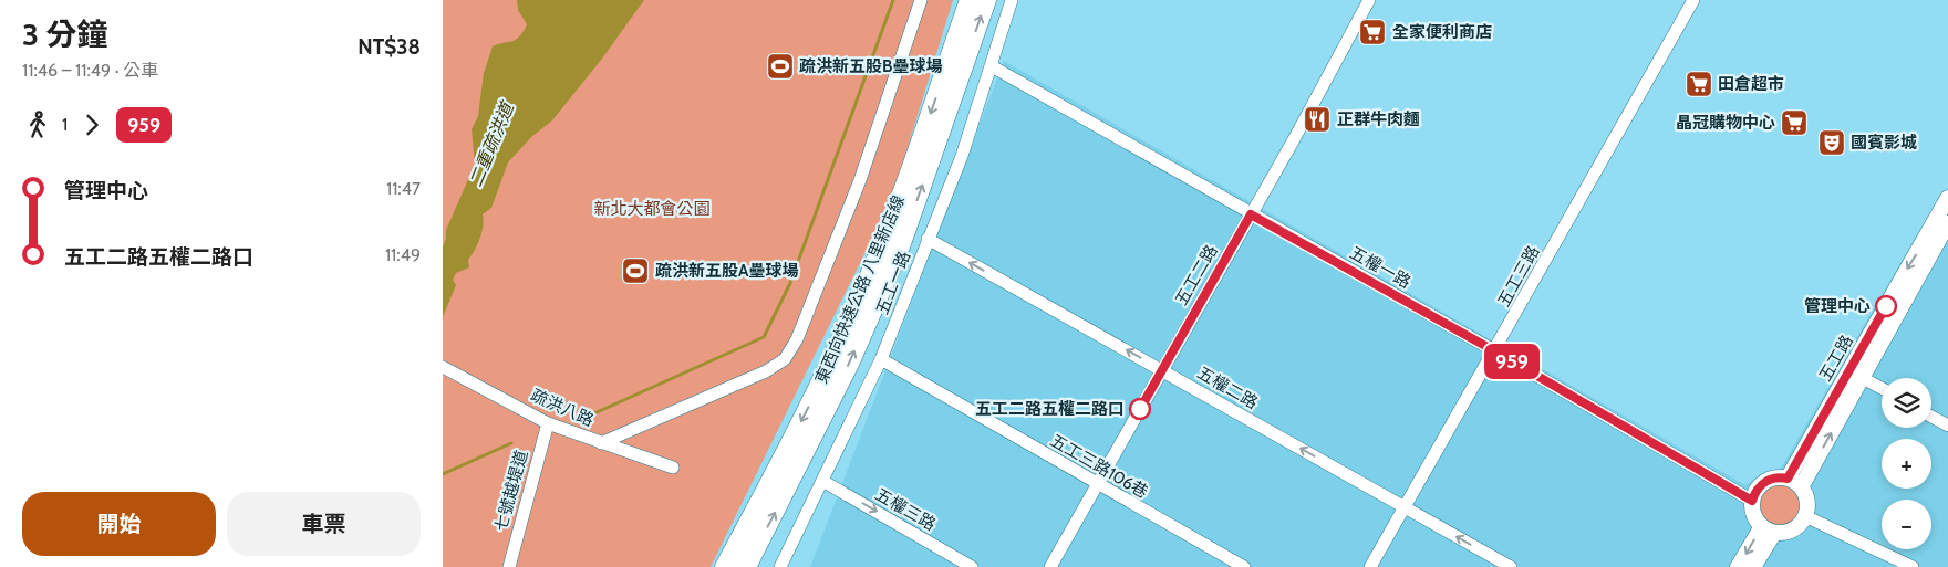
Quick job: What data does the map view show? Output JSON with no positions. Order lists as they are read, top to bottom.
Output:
{
  "streets": {
    "highway": ["東西向快速公路 八里新店線"],
    "street": [
      "五權一路",
      "五工二路",
      "五工三路",
      "五工一路",
      "五工路",
      "五權二路",
      "疏洪八路",
      "五工三路106巷",
      "七號越堤道",
      "五權三路"
    ]
  },
  "crossings": [
    ["五權一路", "五工二路"],
    ["五權一路", "五工三路"],
    ["五權一路", "五工一路"],
    ["五權一路", "五工路"],
    ["五工二路", "五權二路"],
    ["五工二路", "五工三路106巷"],
    ["五工三路", "五權二路"],
    ["五工一路", "五權二路"],
    ["五工一路", "五工三路106巷"],
    ["五工一路", "五權三路"],
    ["疏洪八路", "七號越堤道"]
  ],
  "one_way": ["五權二路", "五權三路"],
  "water": ["二重疏洪道"],
  "parks": ["新北大都會公園"],
  "places": {
    "supermarket": ["全家便利商店", "田倉超市", "晶冠購物中心"],
    "sports": ["疏洪新五股B壘球場", "疏洪新五股A壘球場"],
    "restaurant": ["正群牛肉麵"],
    "theatre": ["國賓影城"],
    "other": ["管理中心", "五工二路五權二路口"]
  },
  "lines": ["bus line 959"],
  "page": {
    "heading": ["3 分鐘", "11:46 – 11:49 · 公車", "NT$38"],
    "on_map": "959",
    "legs": ["1", "959"],
    "list": [
      {
        "name": "管理中心",
        "value": "11:47"
      },
      {
        "name": "五工二路五權二路口",
        "value": "11:49"
      }
    ],
    "map_buttons": ["+", "−"],
    "buttons": ["開始", "車票"]
  }
}
